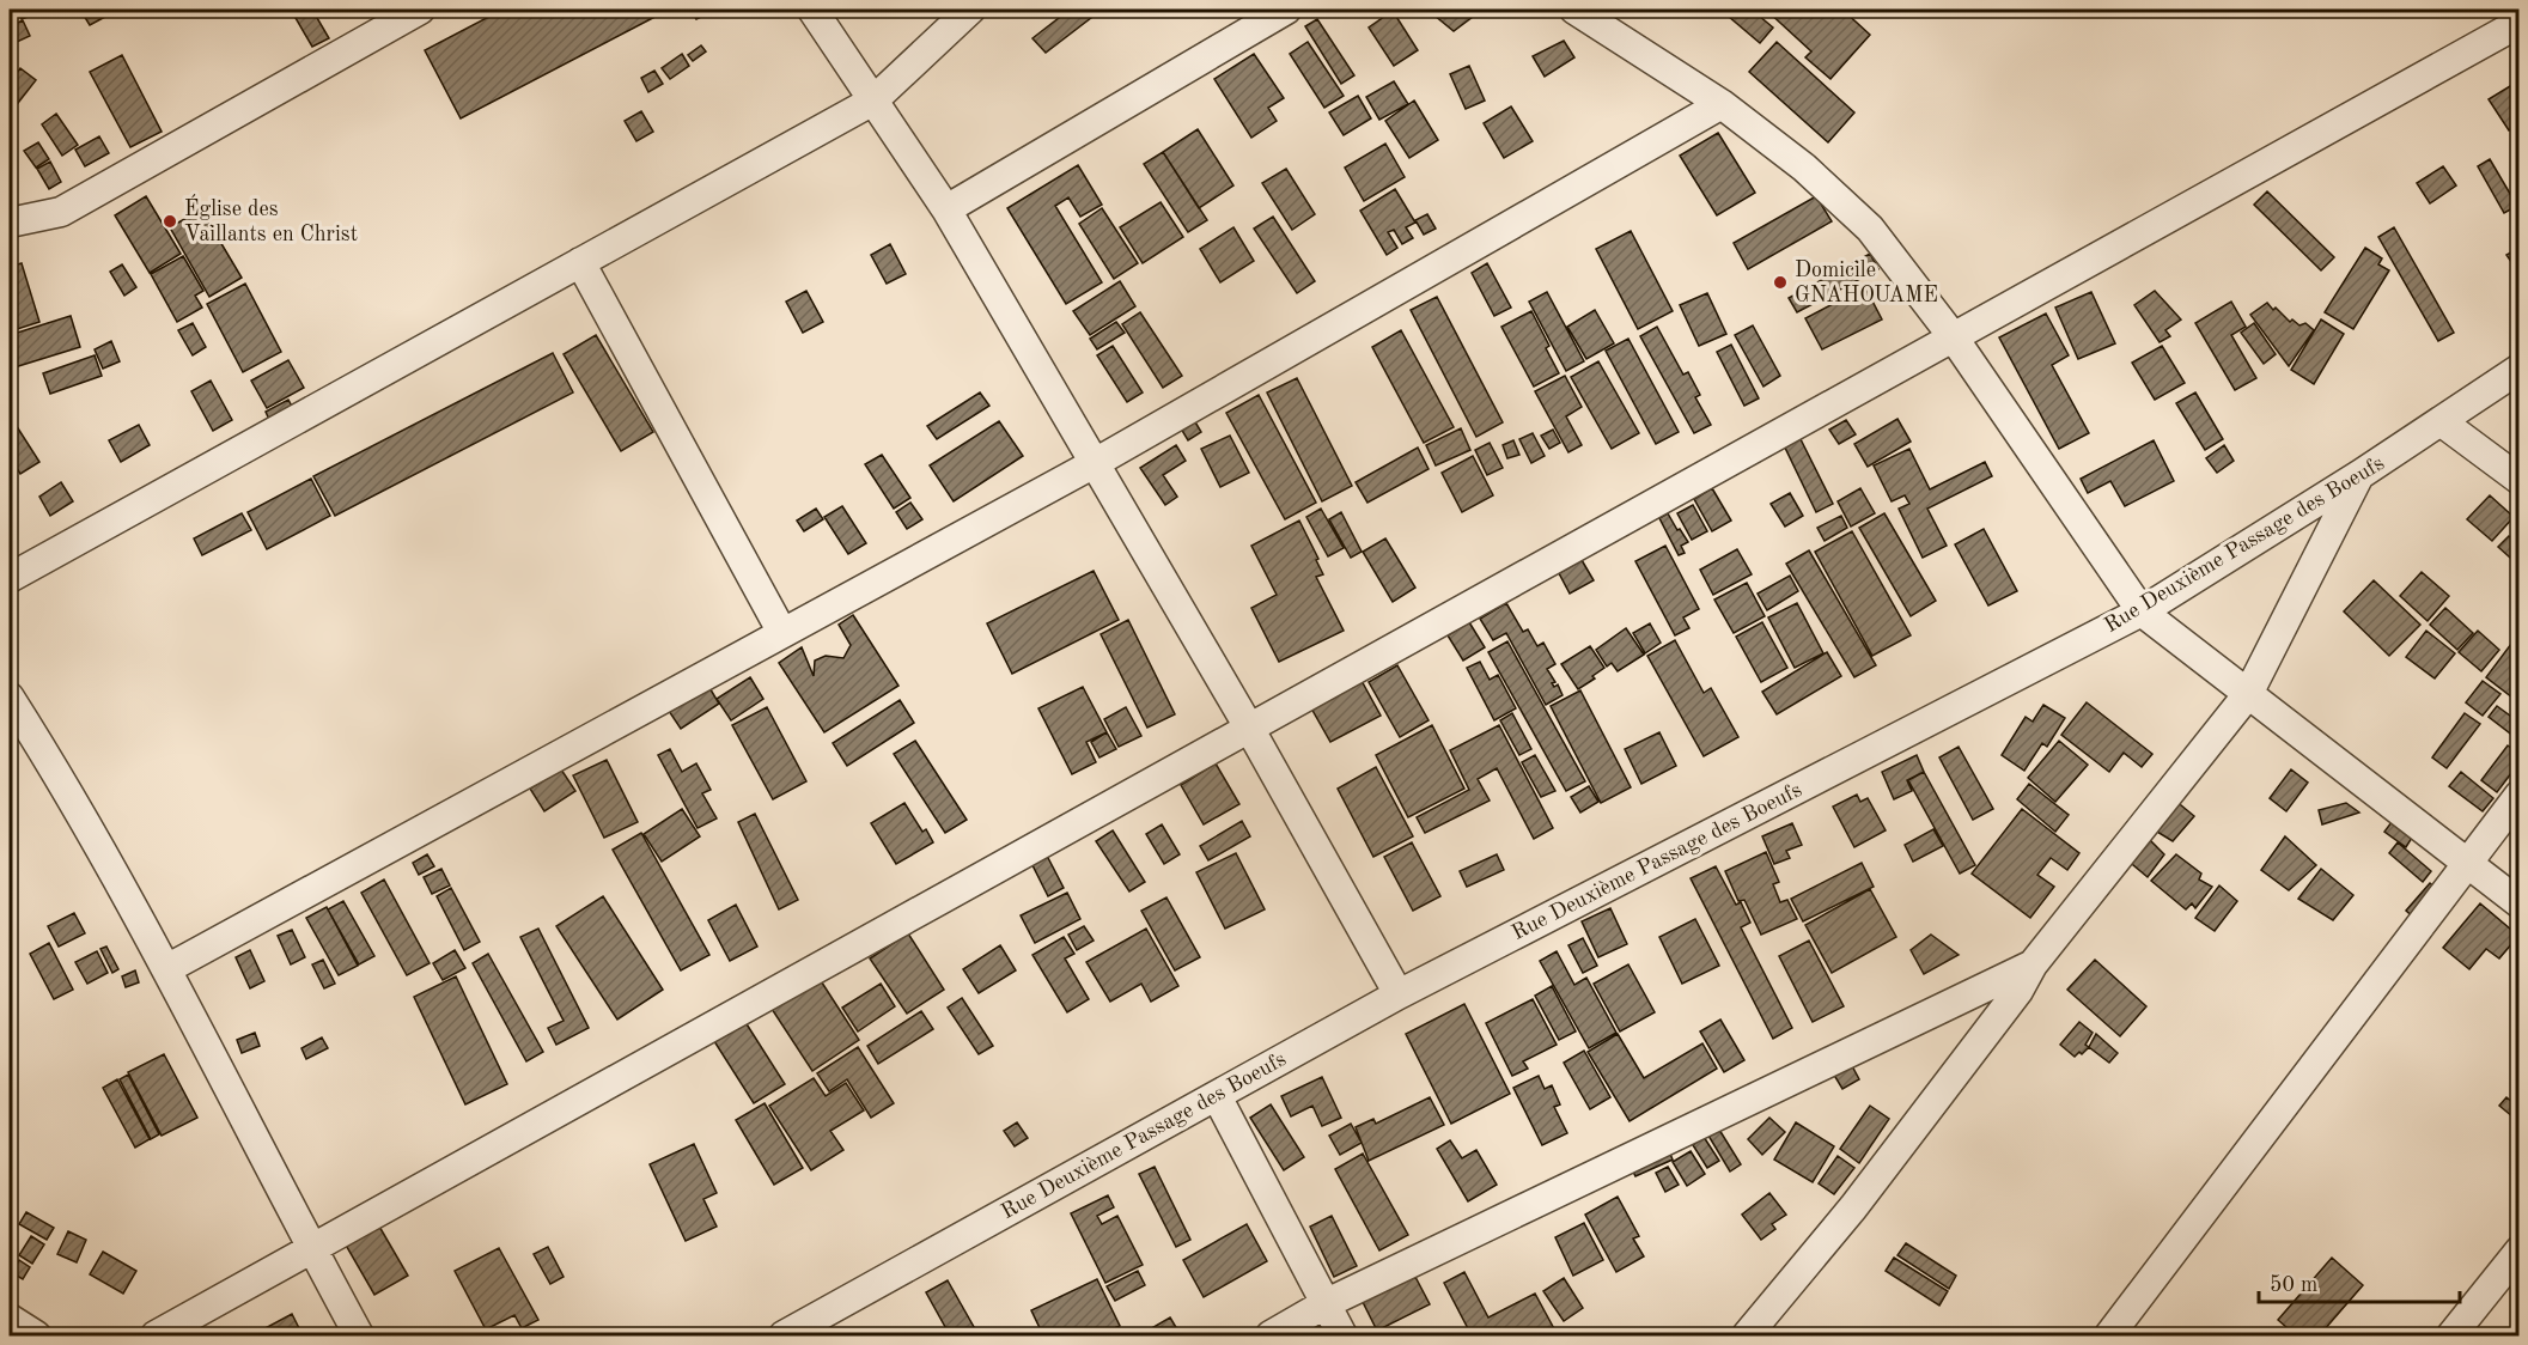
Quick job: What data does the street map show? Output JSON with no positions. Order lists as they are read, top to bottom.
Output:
{
  "streets": {
    "street": ["Rue Deuxième Passage des Boeufs"]
  },
  "places": ["Église des Vaillants en Christ", "Domicile GNAHOUAME"],
  "scale_bar": "50 m"
}
